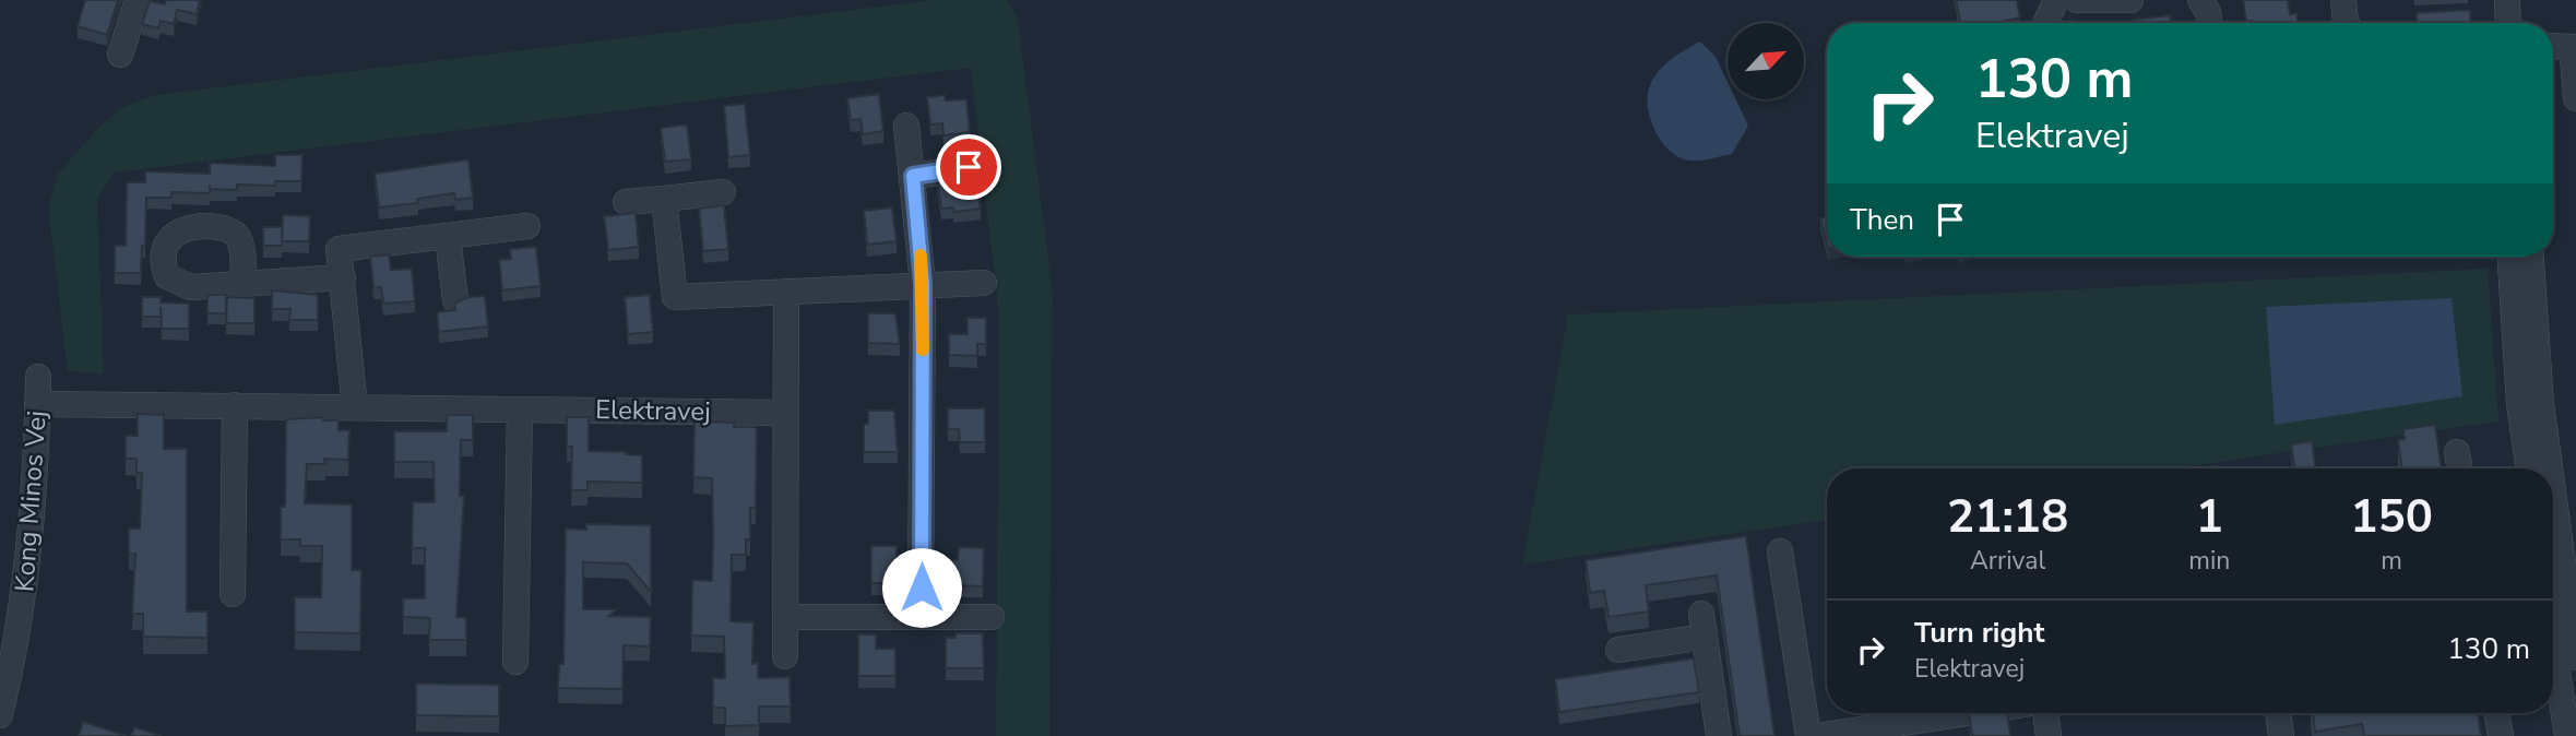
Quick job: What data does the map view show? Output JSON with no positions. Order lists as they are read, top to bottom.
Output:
{
  "streets": {
    "street": ["Elektravej", "Kong Minos Vej"]
  },
  "crossings": [
    ["Elektravej", "Kong Minos Vej"]
  ],
  "north": "top right",
  "page": {
    "turn": ["130 m", "Elektravej"],
    "then": "Then",
    "eta": [
      "21:18",
      "Arrival",
      "1",
      "min",
      "150",
      "m"
    ],
    "list": [
      {
        "name": "Turn right",
        "note": "Elektravej",
        "value": "130 m"
      }
    ]
  }
}
